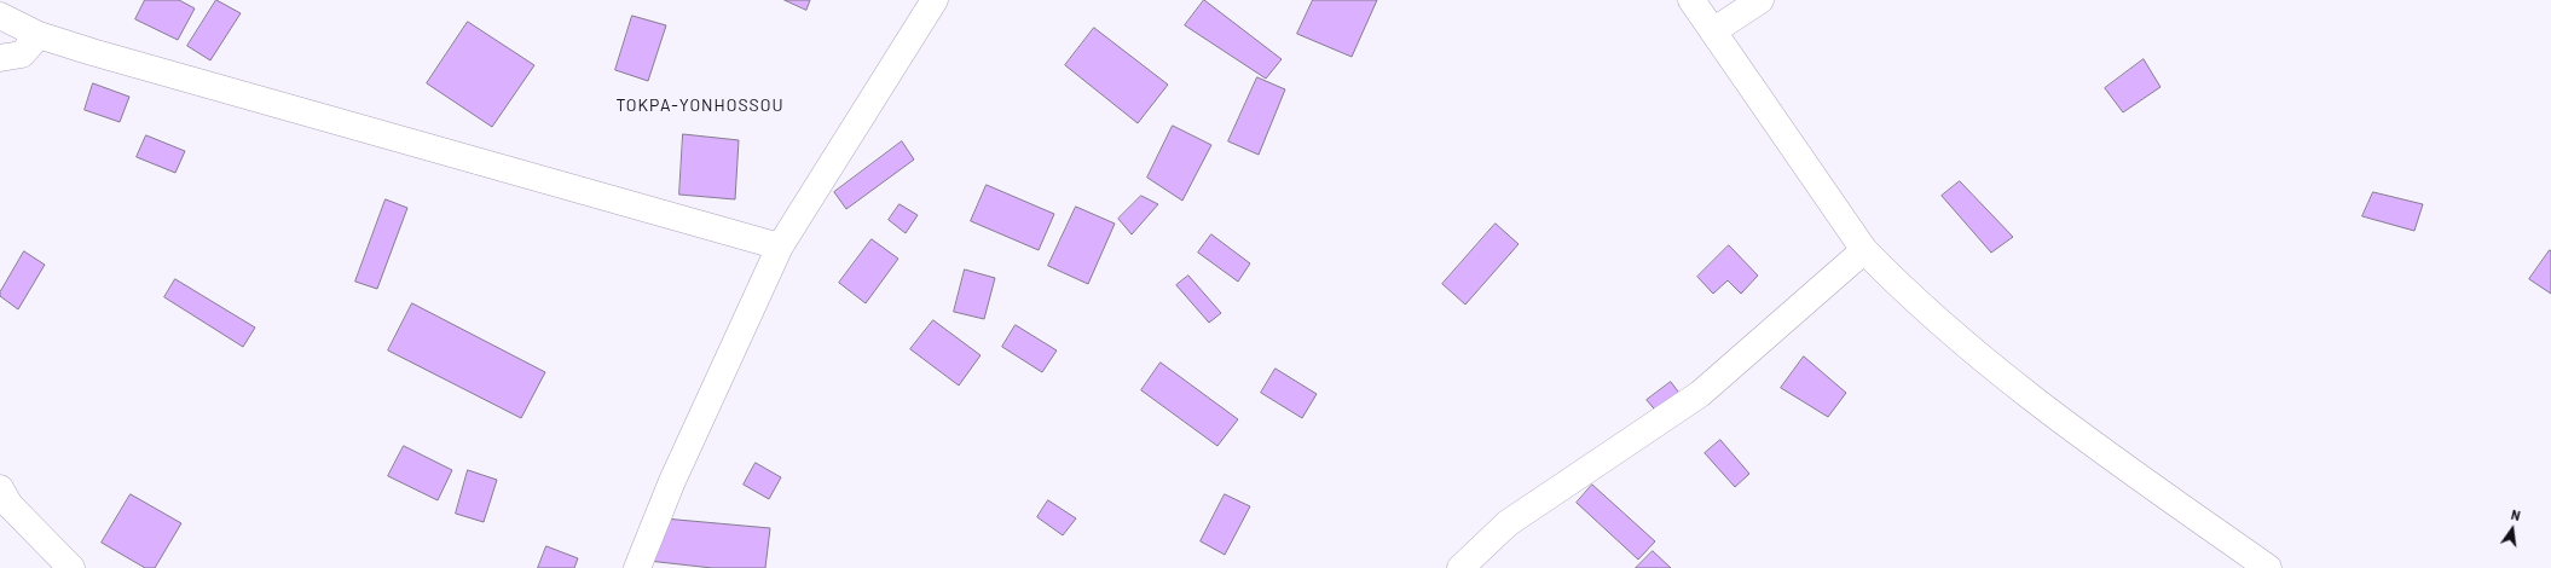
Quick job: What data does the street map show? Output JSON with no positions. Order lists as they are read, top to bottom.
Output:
{
  "districts": ["TOKPA-YONHOSSOU"],
  "north": "top"
}
